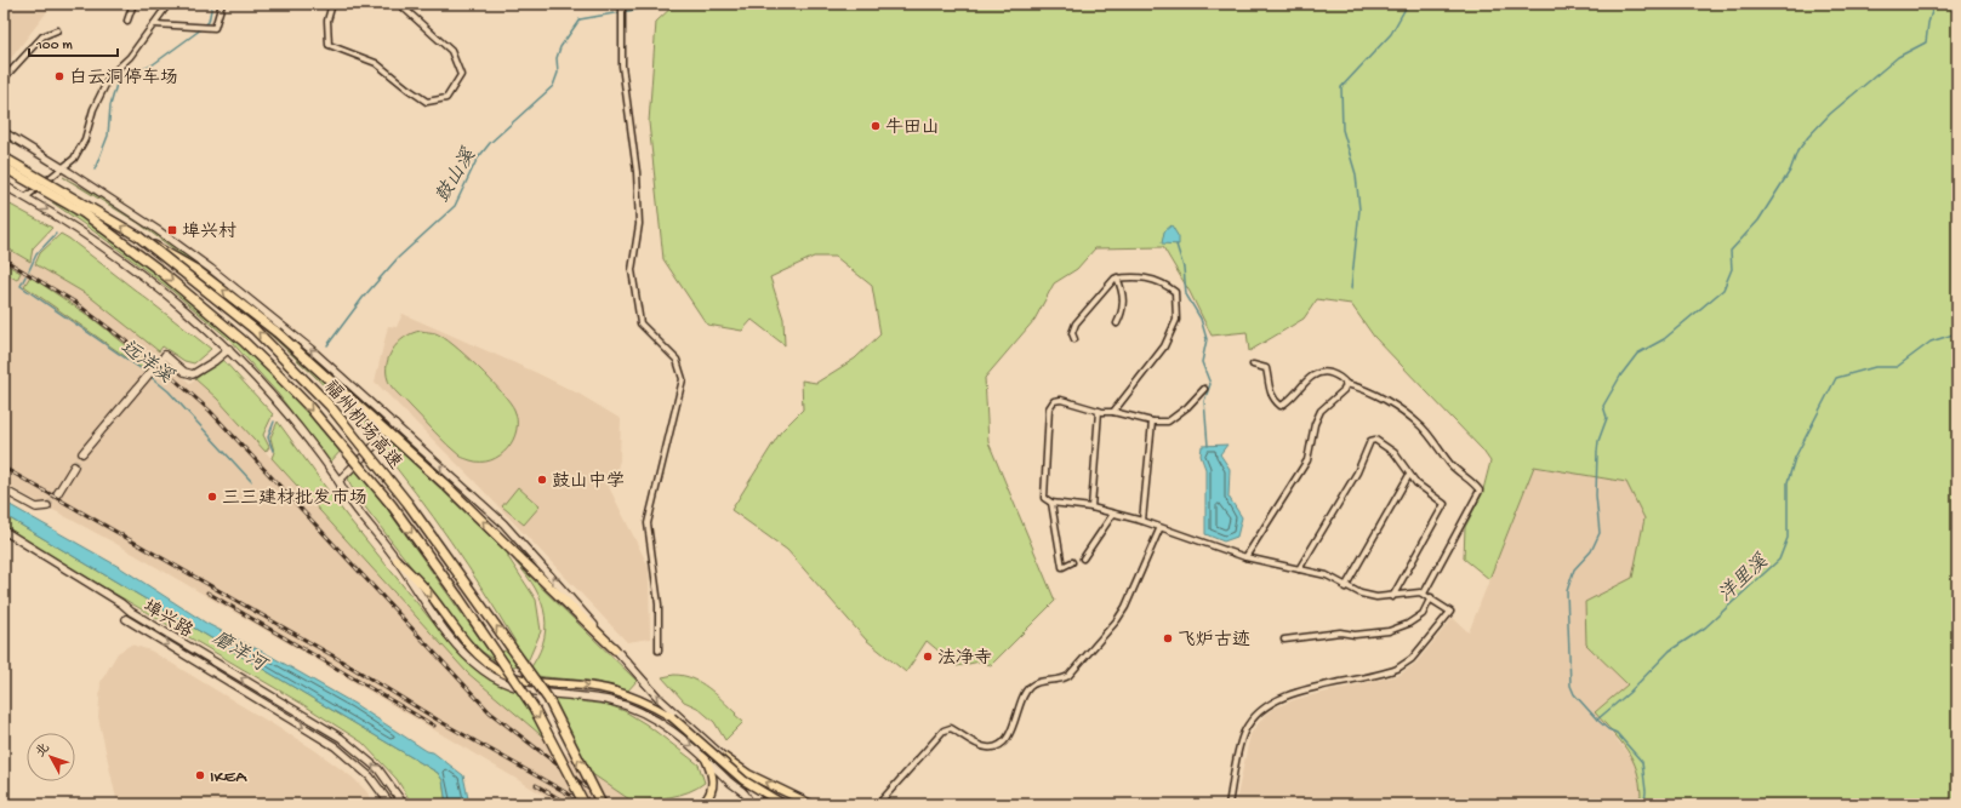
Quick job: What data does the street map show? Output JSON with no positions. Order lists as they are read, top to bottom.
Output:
{
  "streets": {
    "highway": ["福州机场高速"],
    "main road": ["埠兴路"]
  },
  "water": [
    "鼓山溪",
    "远洋溪",
    "洋里溪",
    "磨洋河"
  ],
  "places": {
    "other": [
      "白云洞停车场",
      "牛田山",
      "鼓山中学",
      "三三建材批发市场",
      "飞炉古迹",
      "法净寺",
      "IKEA"
    ],
    "transit": ["埠兴村"]
  },
  "scale_bar": "100 m",
  "north": "top left"
}
